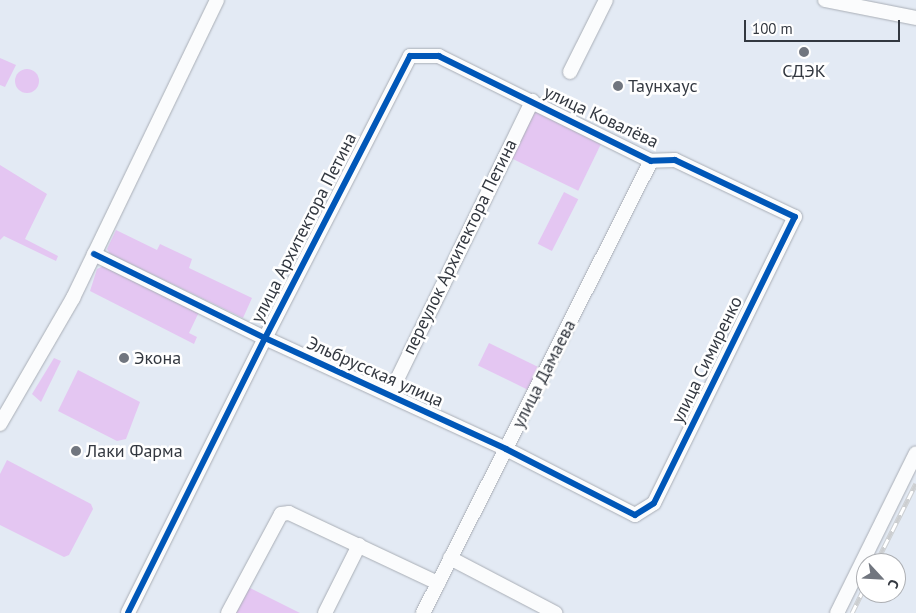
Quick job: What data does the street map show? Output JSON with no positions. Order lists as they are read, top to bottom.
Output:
{
  "streets": {
    "street": [
      "улица Ковалёва",
      "улица Архитектора Петина",
      "переулок Архитектора Петина",
      "улица Симиренко",
      "Эльбрусская улица",
      "улица Дамаева"
    ]
  },
  "crossings": [
    ["улица Ковалёва", "улица Архитектора Петина"],
    ["улица Ковалёва", "переулок Архитектора Петина"],
    ["улица Ковалёва", "улица Симиренко"],
    ["улица Ковалёва", "улица Дамаева"],
    ["улица Архитектора Петина", "Эльбрусская улица"],
    ["переулок Архитектора Петина", "Эльбрусская улица"],
    ["улица Симиренко", "Эльбрусская улица"],
    ["Эльбрусская улица", "улица Дамаева"]
  ],
  "places": [
    "СДЭК",
    "Таунхаус",
    "Экона",
    "Лаки Фарма"
  ],
  "scale_bar": "100 m",
  "north": "bottom right"
}
